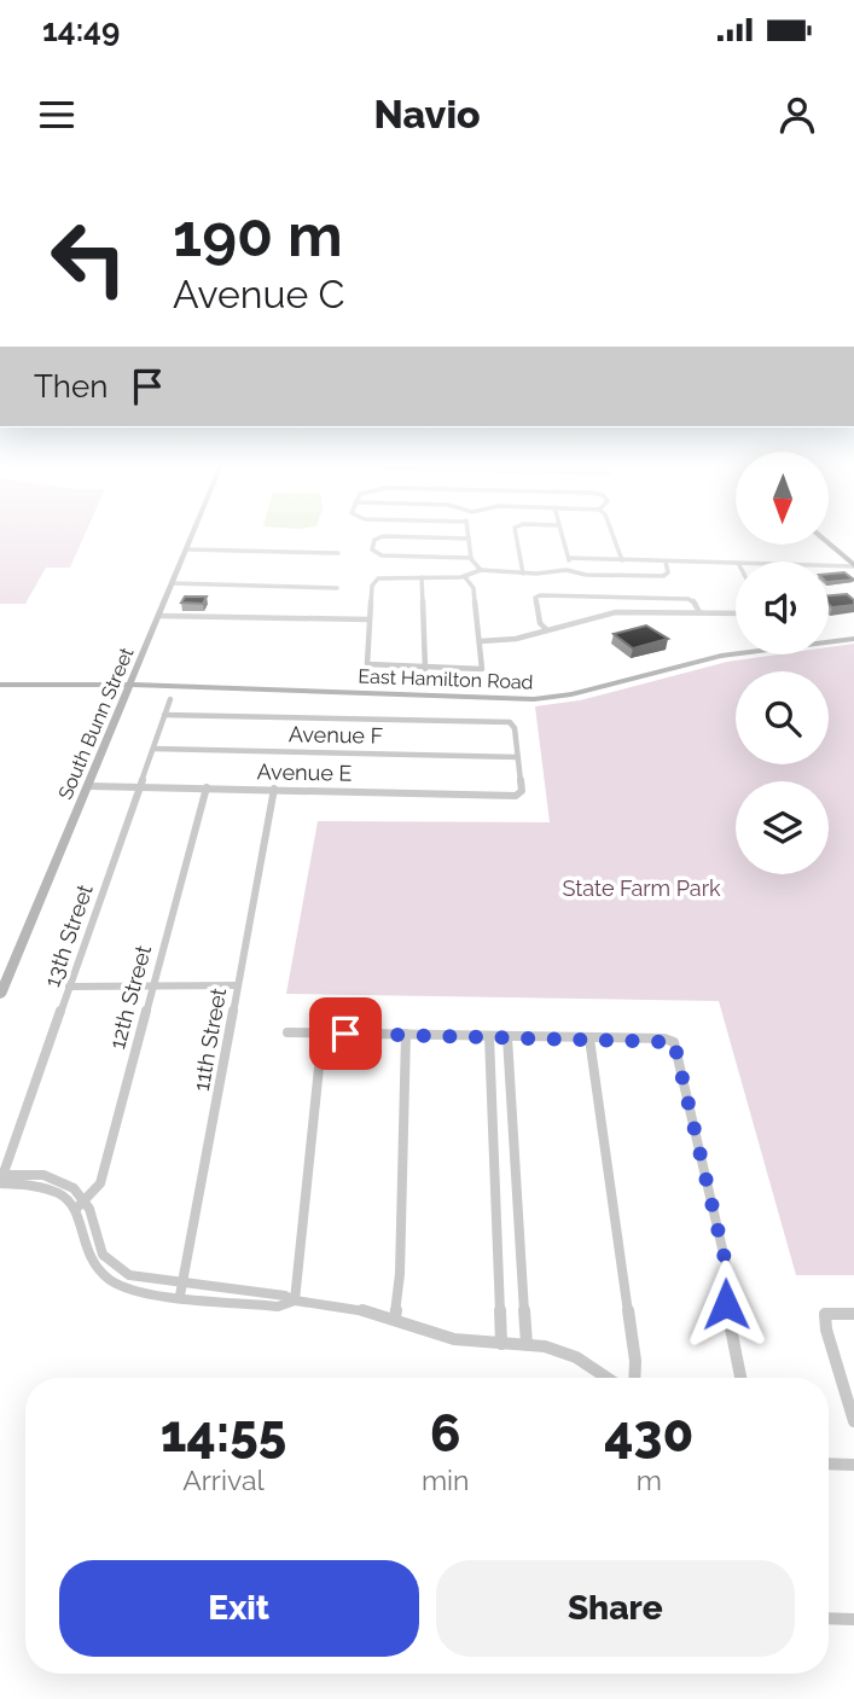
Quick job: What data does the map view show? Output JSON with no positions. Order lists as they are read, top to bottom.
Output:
{
  "streets": {
    "street": [
      "East Hamilton Road",
      "South Bunn Street",
      "Avenue F",
      "Avenue E",
      "13th Street",
      "12th Street",
      "11th Street"
    ]
  },
  "crossings": [
    ["East Hamilton Road", "South Bunn Street"],
    ["South Bunn Street", "Avenue E"],
    ["Avenue F", "Avenue E"],
    ["Avenue F", "13th Street"],
    ["Avenue E", "13th Street"],
    ["Avenue E", "12th Street"],
    ["Avenue E", "11th Street"]
  ],
  "parks": ["State Farm Park"],
  "north": "bottom",
  "page": {
    "status": "14:49",
    "header": "Navio",
    "turn": ["190 m", "Avenue C"],
    "then": "Then",
    "eta": [
      "14:55",
      "Arrival",
      "6",
      "min",
      "430",
      "m"
    ],
    "buttons": ["Exit", "Share"]
  }
}
